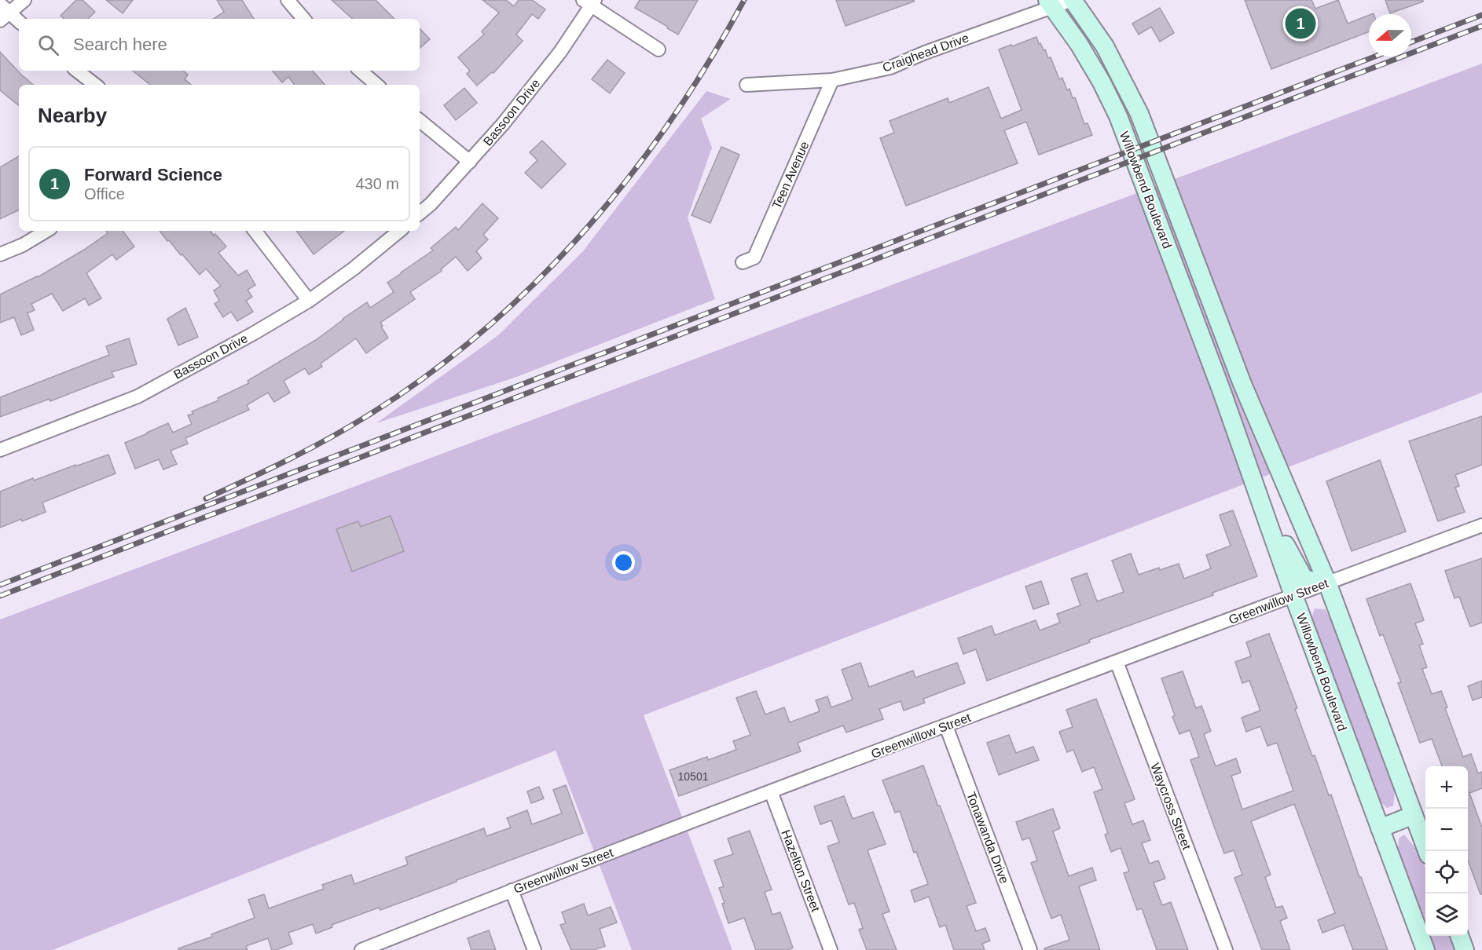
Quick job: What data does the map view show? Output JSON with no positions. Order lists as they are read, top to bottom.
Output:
{
  "streets": {
    "main road": ["Willowbend Boulevard"],
    "street": [
      "Craighead Drive",
      "Bassoon Drive",
      "Teen Avenue",
      "Greenwillow Street",
      "Waycross Street",
      "Tonawanda Drive",
      "Hazelton Street"
    ]
  },
  "crossings": [
    ["Craighead Drive", "Teen Avenue"],
    ["Craighead Drive", "Willowbend Boulevard"],
    ["Willowbend Boulevard", "Greenwillow Street"],
    ["Greenwillow Street", "Waycross Street"],
    ["Greenwillow Street", "Tonawanda Drive"],
    ["Greenwillow Street", "Hazelton Street"]
  ],
  "house_numbers": ["10501"],
  "north": "left",
  "page": {
    "pins": "1",
    "search": "Search here",
    "heading": "Nearby",
    "list": [
      {
        "mark": "1",
        "name": "Forward Science",
        "note": "Office",
        "value": "430 m"
      }
    ],
    "map_buttons": ["+", "−"]
  }
}
